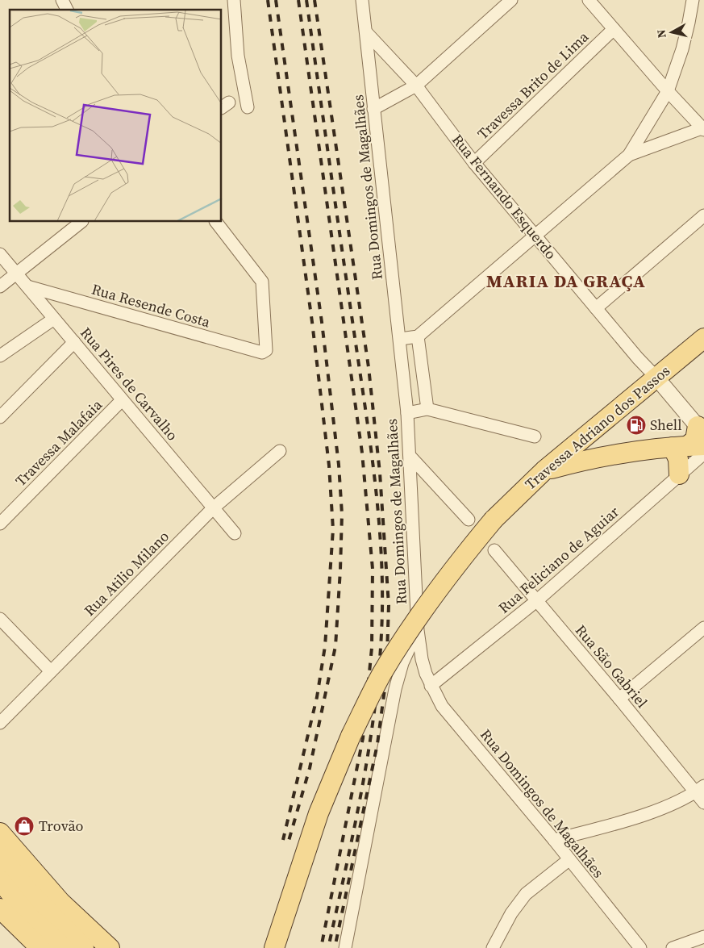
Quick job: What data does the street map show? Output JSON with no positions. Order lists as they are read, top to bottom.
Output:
{
  "streets": {
    "main road": ["Travessa Adriano dos Passos"],
    "street": [
      "Travessa Brito de Lima",
      "Rua Domingos de Magalhães",
      "Rua Fernando Esquerdo",
      "Rua Resende Costa",
      "Rua Pires de Carvalho",
      "Travessa Malafaia",
      "Rua Feliciano de Aguiar",
      "Rua Atilio Milano",
      "Rua São Gabriel"
    ]
  },
  "crossings": [
    ["Travessa Brito de Lima", "Rua Fernando Esquerdo"],
    ["Rua Domingos de Magalhães", "Rua Fernando Esquerdo"],
    ["Rua Domingos de Magalhães", "Rua Feliciano de Aguiar"],
    ["Rua Fernando Esquerdo", "Travessa Adriano dos Passos"],
    ["Rua Resende Costa", "Rua Pires de Carvalho"],
    ["Rua Pires de Carvalho", "Travessa Malafaia"],
    ["Rua Pires de Carvalho", "Rua Atilio Milano"],
    ["Rua Feliciano de Aguiar", "Rua São Gabriel"]
  ],
  "districts": ["MARIA DA GRAÇA"],
  "places": {
    "fuel station": ["Shell"],
    "shop": ["Trovão"]
  },
  "north": "left"
}
